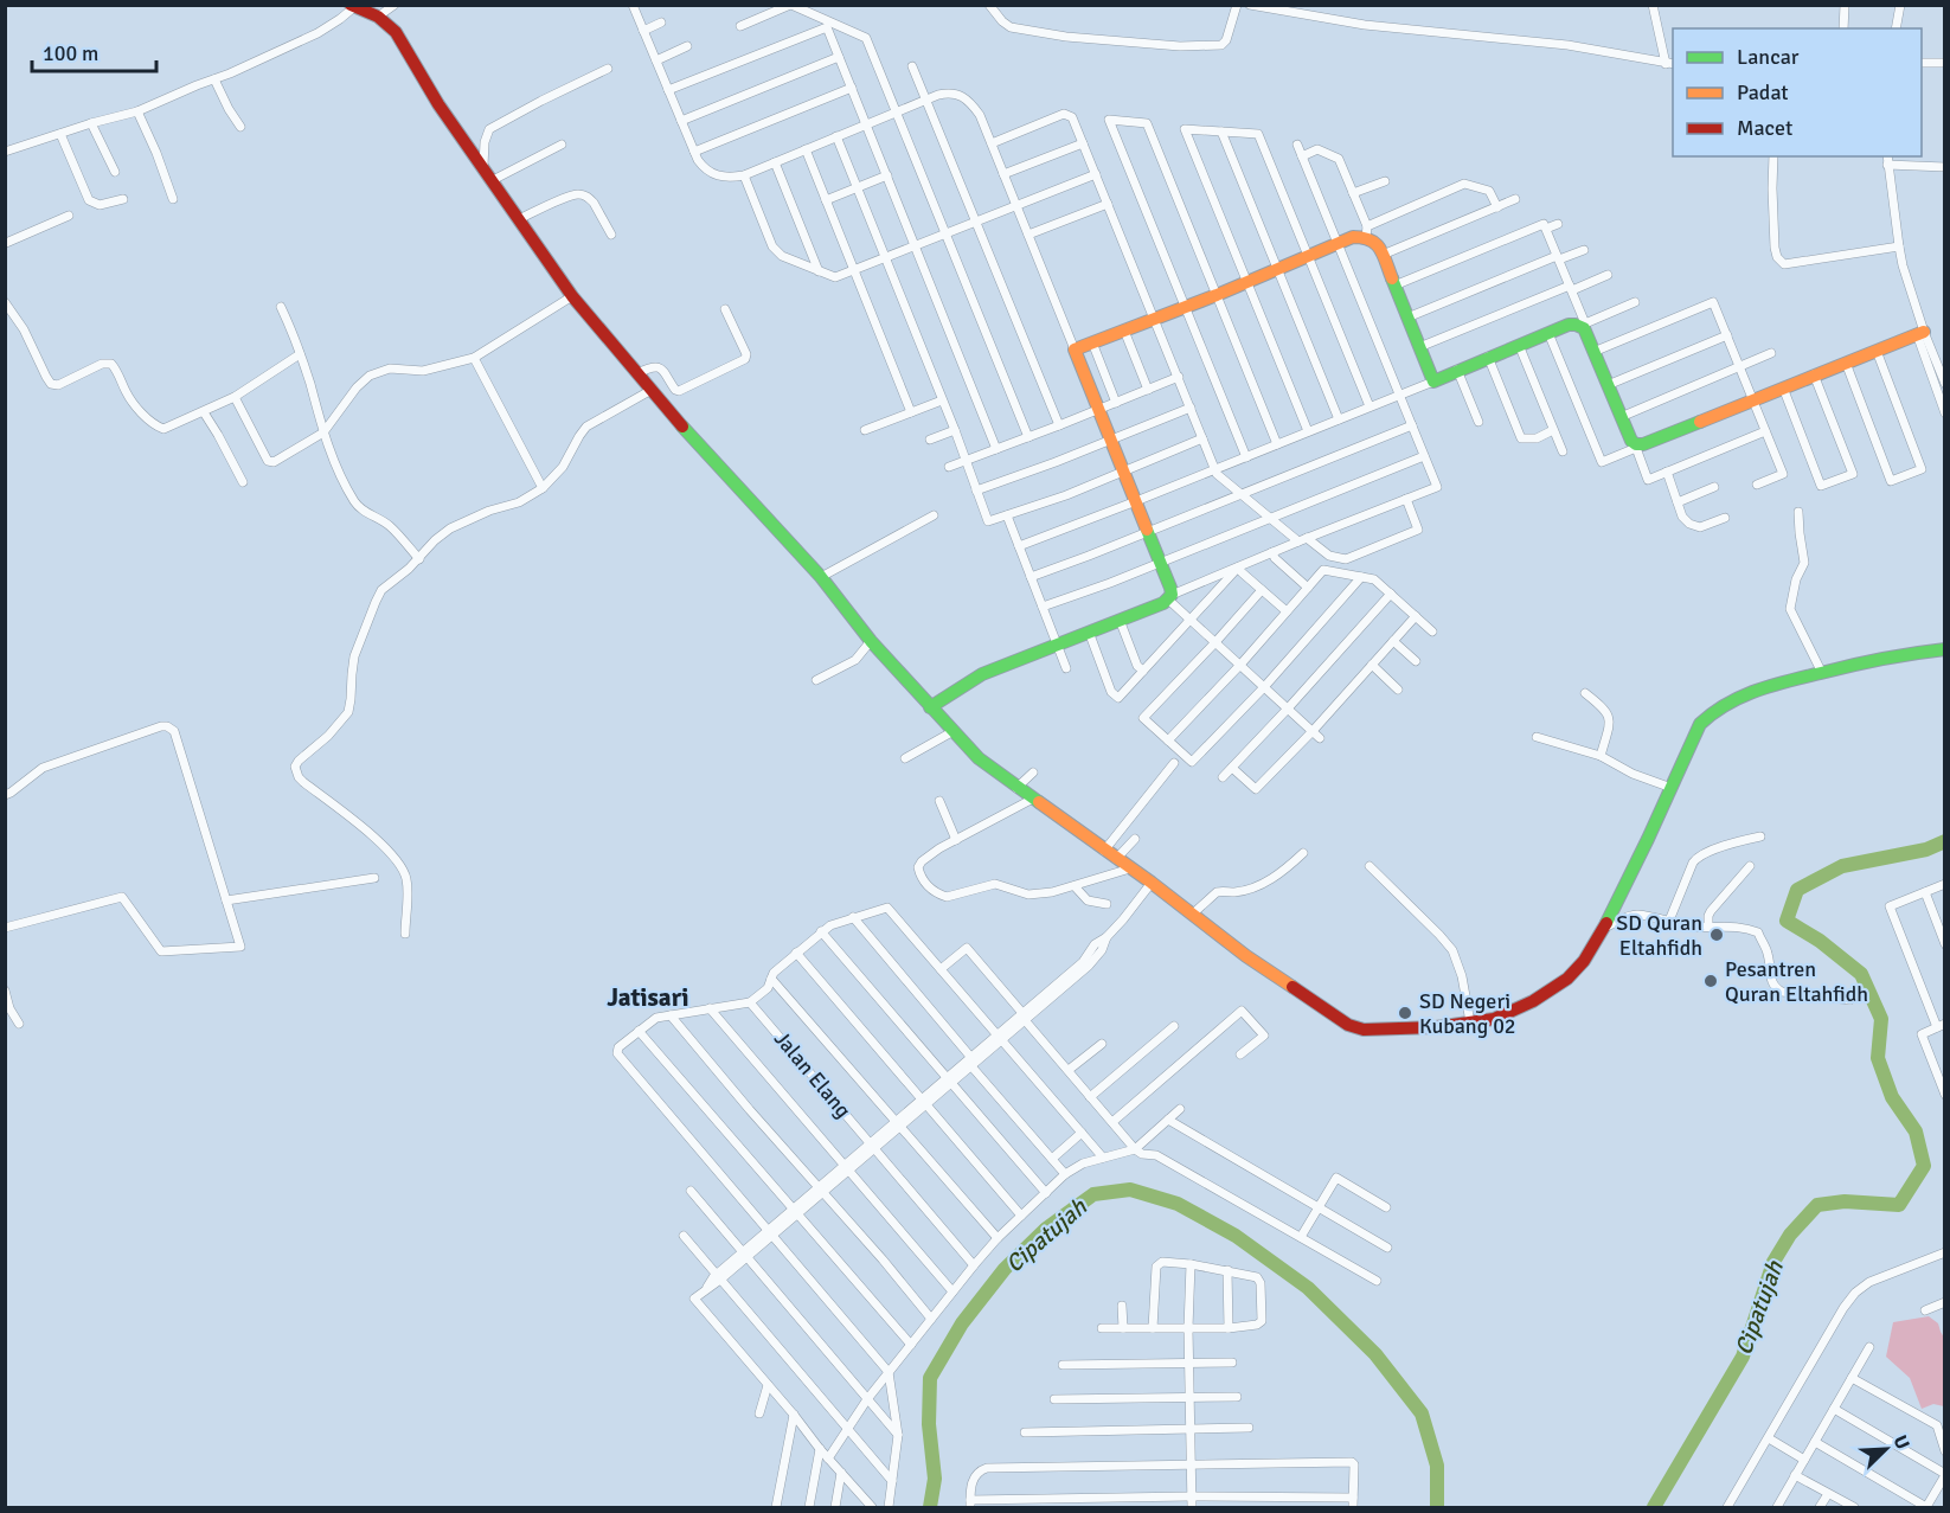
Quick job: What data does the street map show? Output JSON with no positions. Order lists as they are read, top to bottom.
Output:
{
  "streets": {
    "street": ["Jalan Elang"]
  },
  "districts": ["Jatisari"],
  "water": ["Cipatujah"],
  "places": ["SD Quran Eltahfidh", "Pesantren Quran Eltahfidh", "SD Negeri Kubang 02"],
  "legend": ["Lancar", "Padat", "Macet"],
  "scale_bar": "100 m",
  "north": "top right"
}
